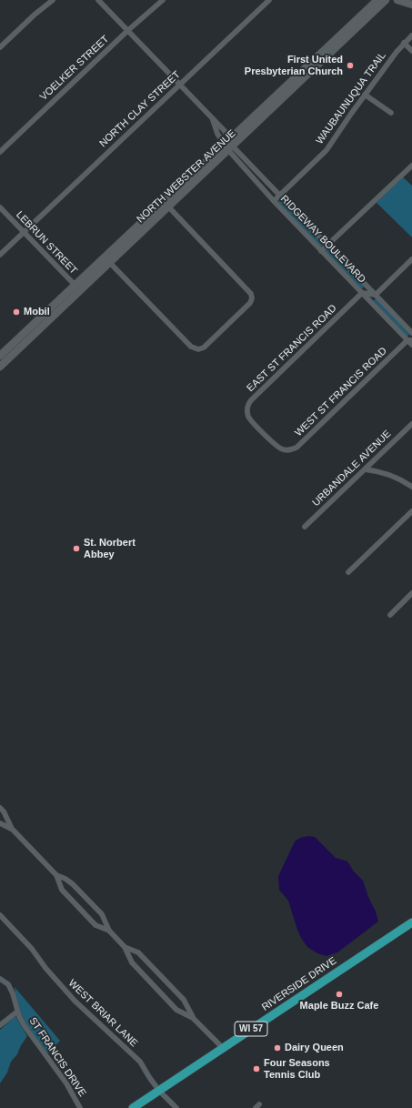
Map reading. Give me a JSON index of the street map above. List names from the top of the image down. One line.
{"streets":{"main road":["NORTH WEBSTER AVENUE","RIVERSIDE DRIVE","WI 57"],"street":["VOELKER STREET","WAUBAUNUQUA TRAIL","NORTH CLAY STREET","RIDGEWAY BOULEVARD","LEBRUN STREET","EAST ST FRANCIS ROAD","WEST ST FRANCIS ROAD","URBANDALE AVENUE","WEST BRIAR LANE","ST FRANCIS DRIVE"]},"crossings":[["WAUBAUNUQUA TRAIL","RIDGEWAY BOULEVARD"],["NORTH CLAY STREET","LEBRUN STREET"],["NORTH WEBSTER AVENUE","RIDGEWAY BOULEVARD"],["NORTH WEBSTER AVENUE","LEBRUN STREET"],["RIDGEWAY BOULEVARD","EAST ST FRANCIS ROAD"],["RIDGEWAY BOULEVARD","WEST ST FRANCIS ROAD"],["EAST ST FRANCIS ROAD","WEST ST FRANCIS ROAD"],["RIVERSIDE DRIVE","WEST BRIAR LANE"]],"places":["First United Presbyterian Church","Mobil","St. Norbert Abbey","Maple Buzz Cafe","Dairy Queen","Four Seasons Tennis Club"]}
